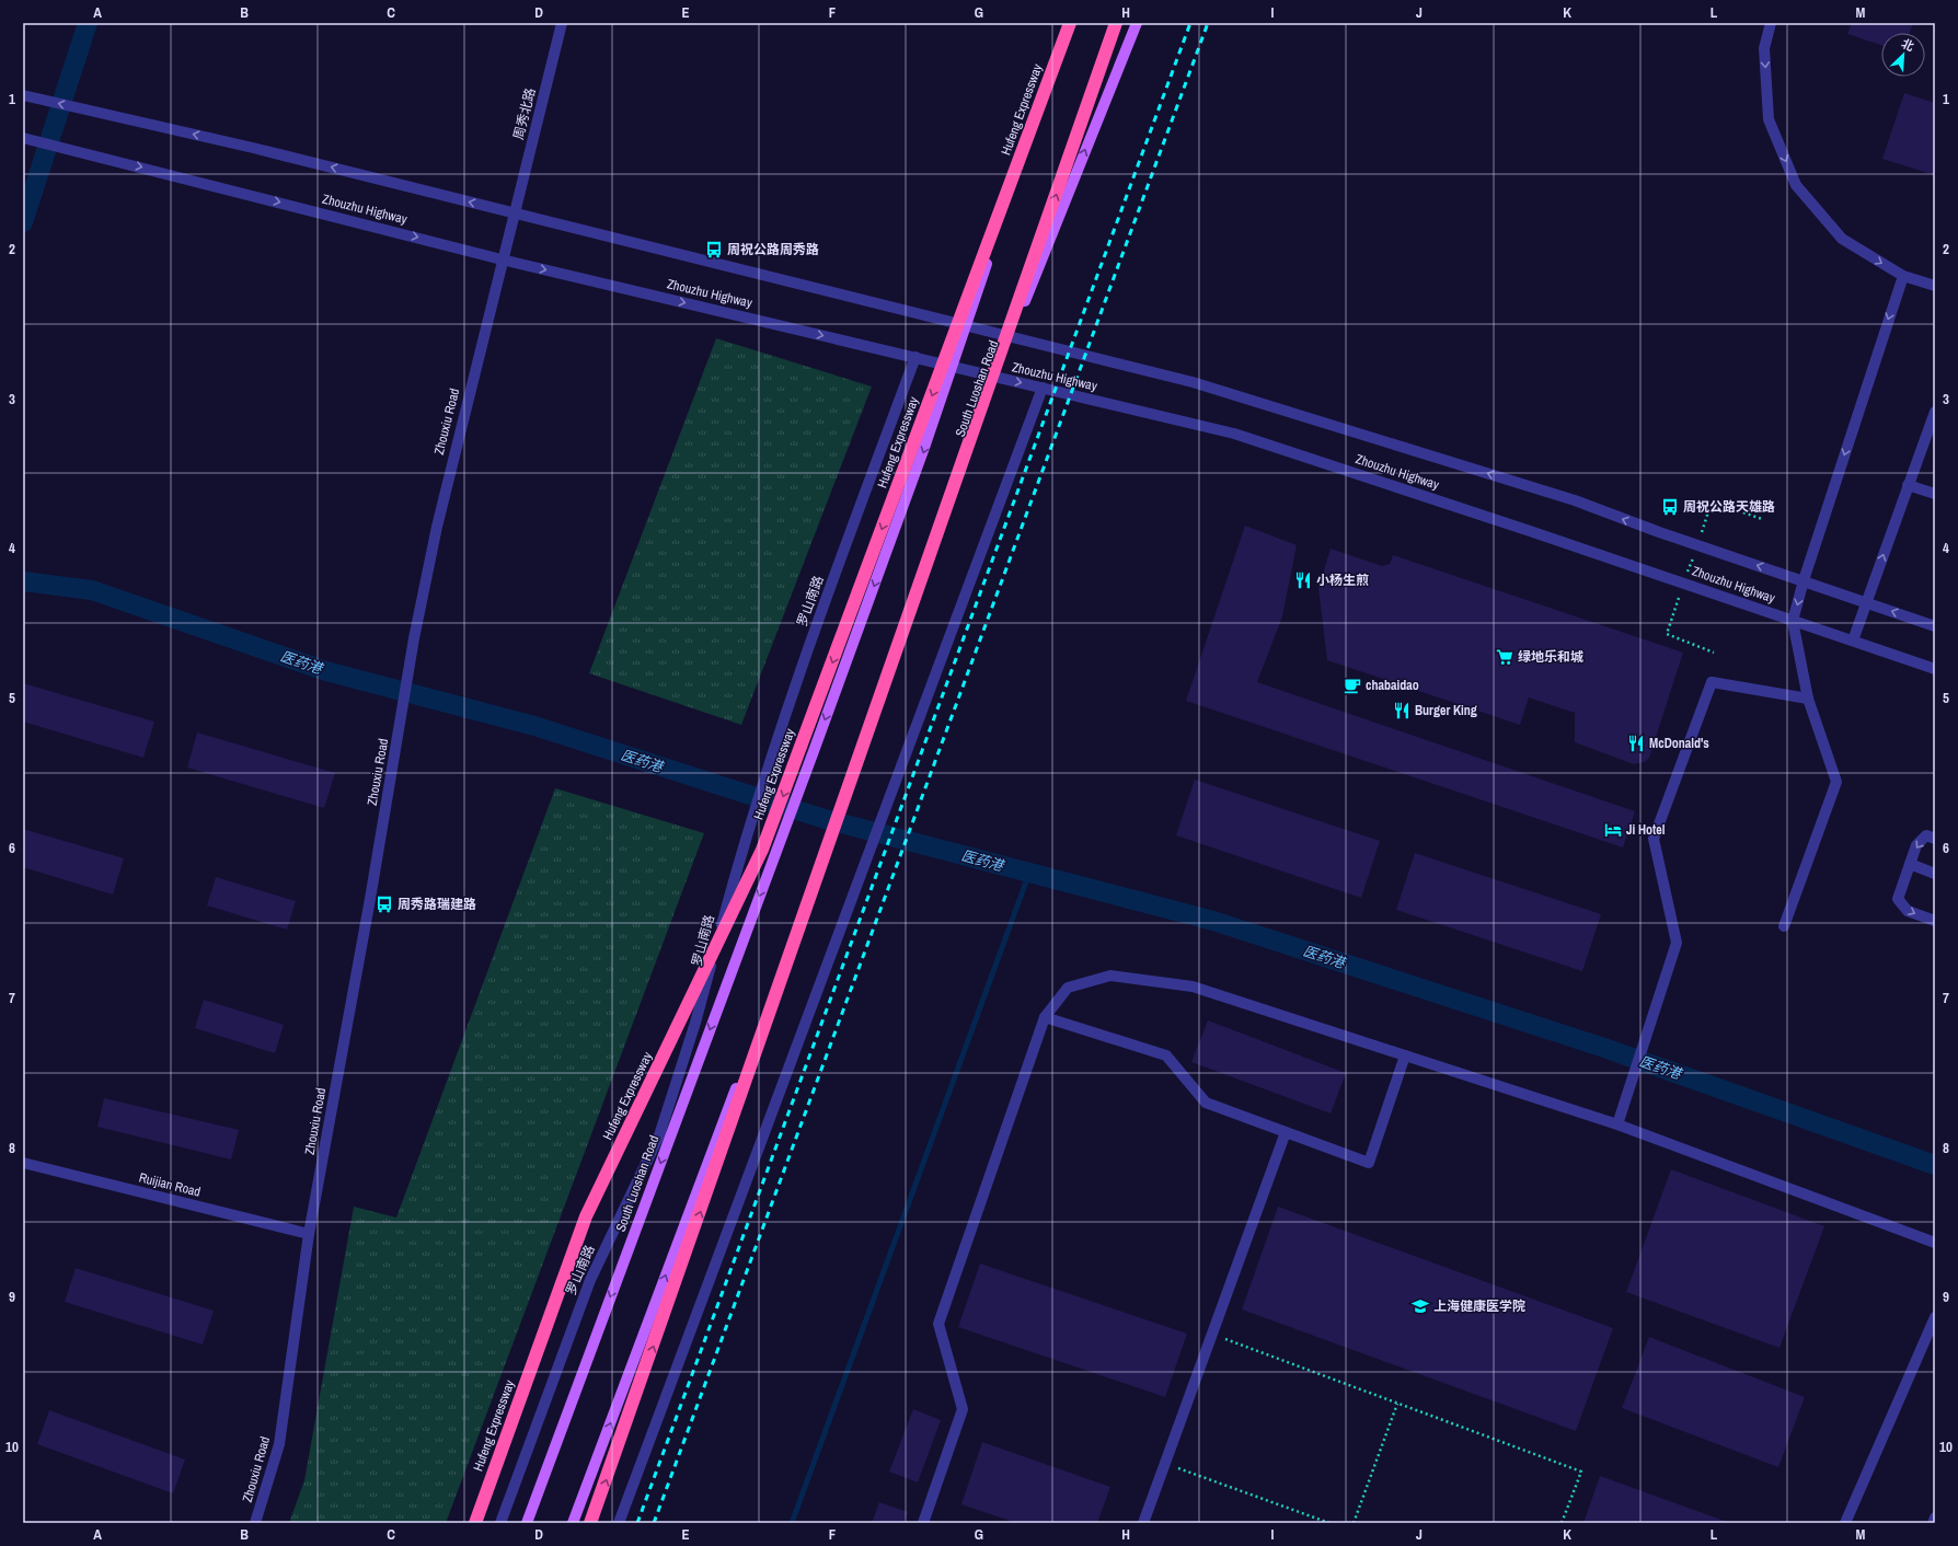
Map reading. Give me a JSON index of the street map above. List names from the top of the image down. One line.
{"streets":{"highway":["Hufeng Expressway"],"main road":["South Luoshan Road"],"street":["周秀北路","Zhouzhu Highway","Zhouxiu Road","罗山南路","Ruijian Road"]},"crossings":[["周秀北路","Zhouzhu Highway"],["周秀北路","Zhouxiu Road"],["Zhouzhu Highway","South Luoshan Road"],["Zhouzhu Highway","Zhouxiu Road"],["Zhouzhu Highway","罗山南路"],["Zhouxiu Road","Ruijian Road"]],"water":["医药港"],"places":{"bus stop":["周祝公路周秀路","周祝公路天雄路","周秀路瑞建路"],"restaurant":["小杨生煎","Burger King","McDonald's"],"supermarket":["绿地乐和城"],"cafe":["chabaidao"],"hotel":["Ji Hotel"],"school or university":["上海健康医学院"]},"north":"top right","grid":{"columns":["A","B","C","D","E","F","G","H","I","J","K","L","M"],"rows":["1","2","3","4","5","6","7","8","9","10"]}}
